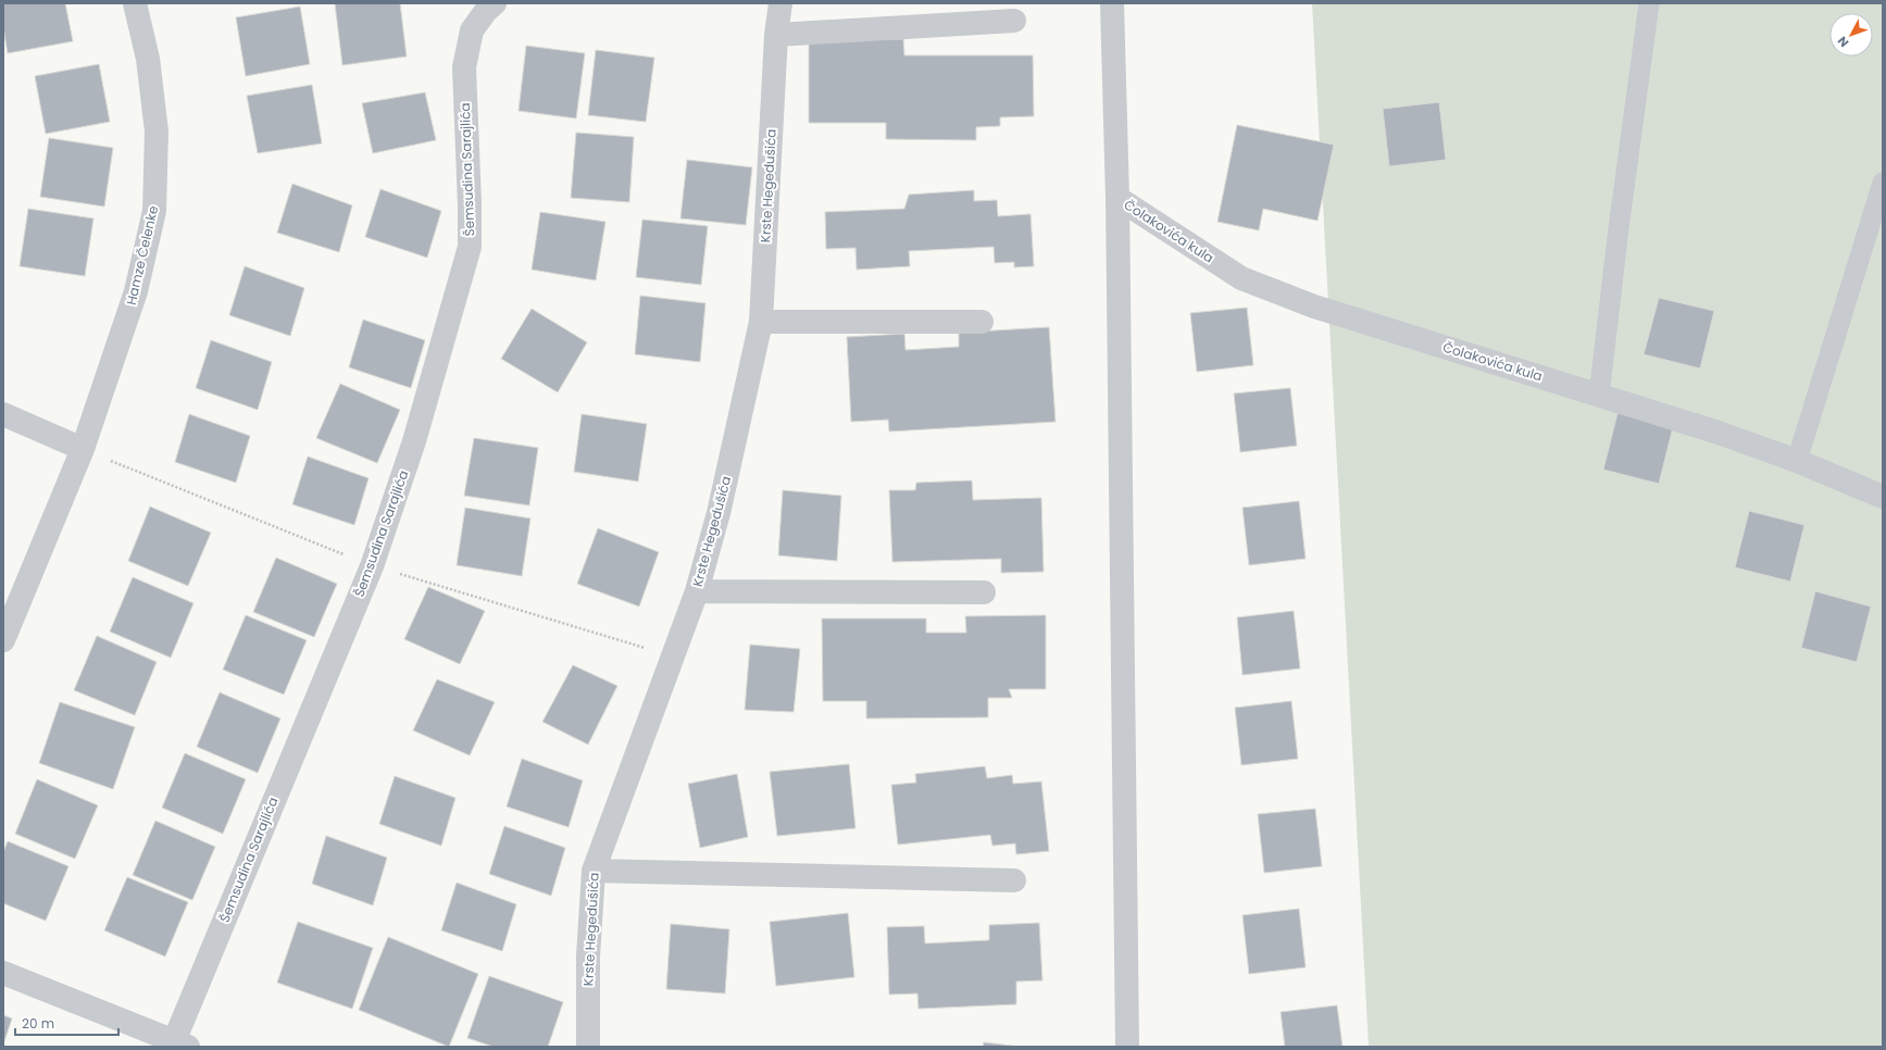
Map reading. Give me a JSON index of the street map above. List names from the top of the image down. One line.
{"streets":{"street":["Šemsudina Sarajlića","Krste Hegedušića","Čolakovića kula","Hamze Čelenke"]},"scale_bar":"20 m","north":"bottom left"}
